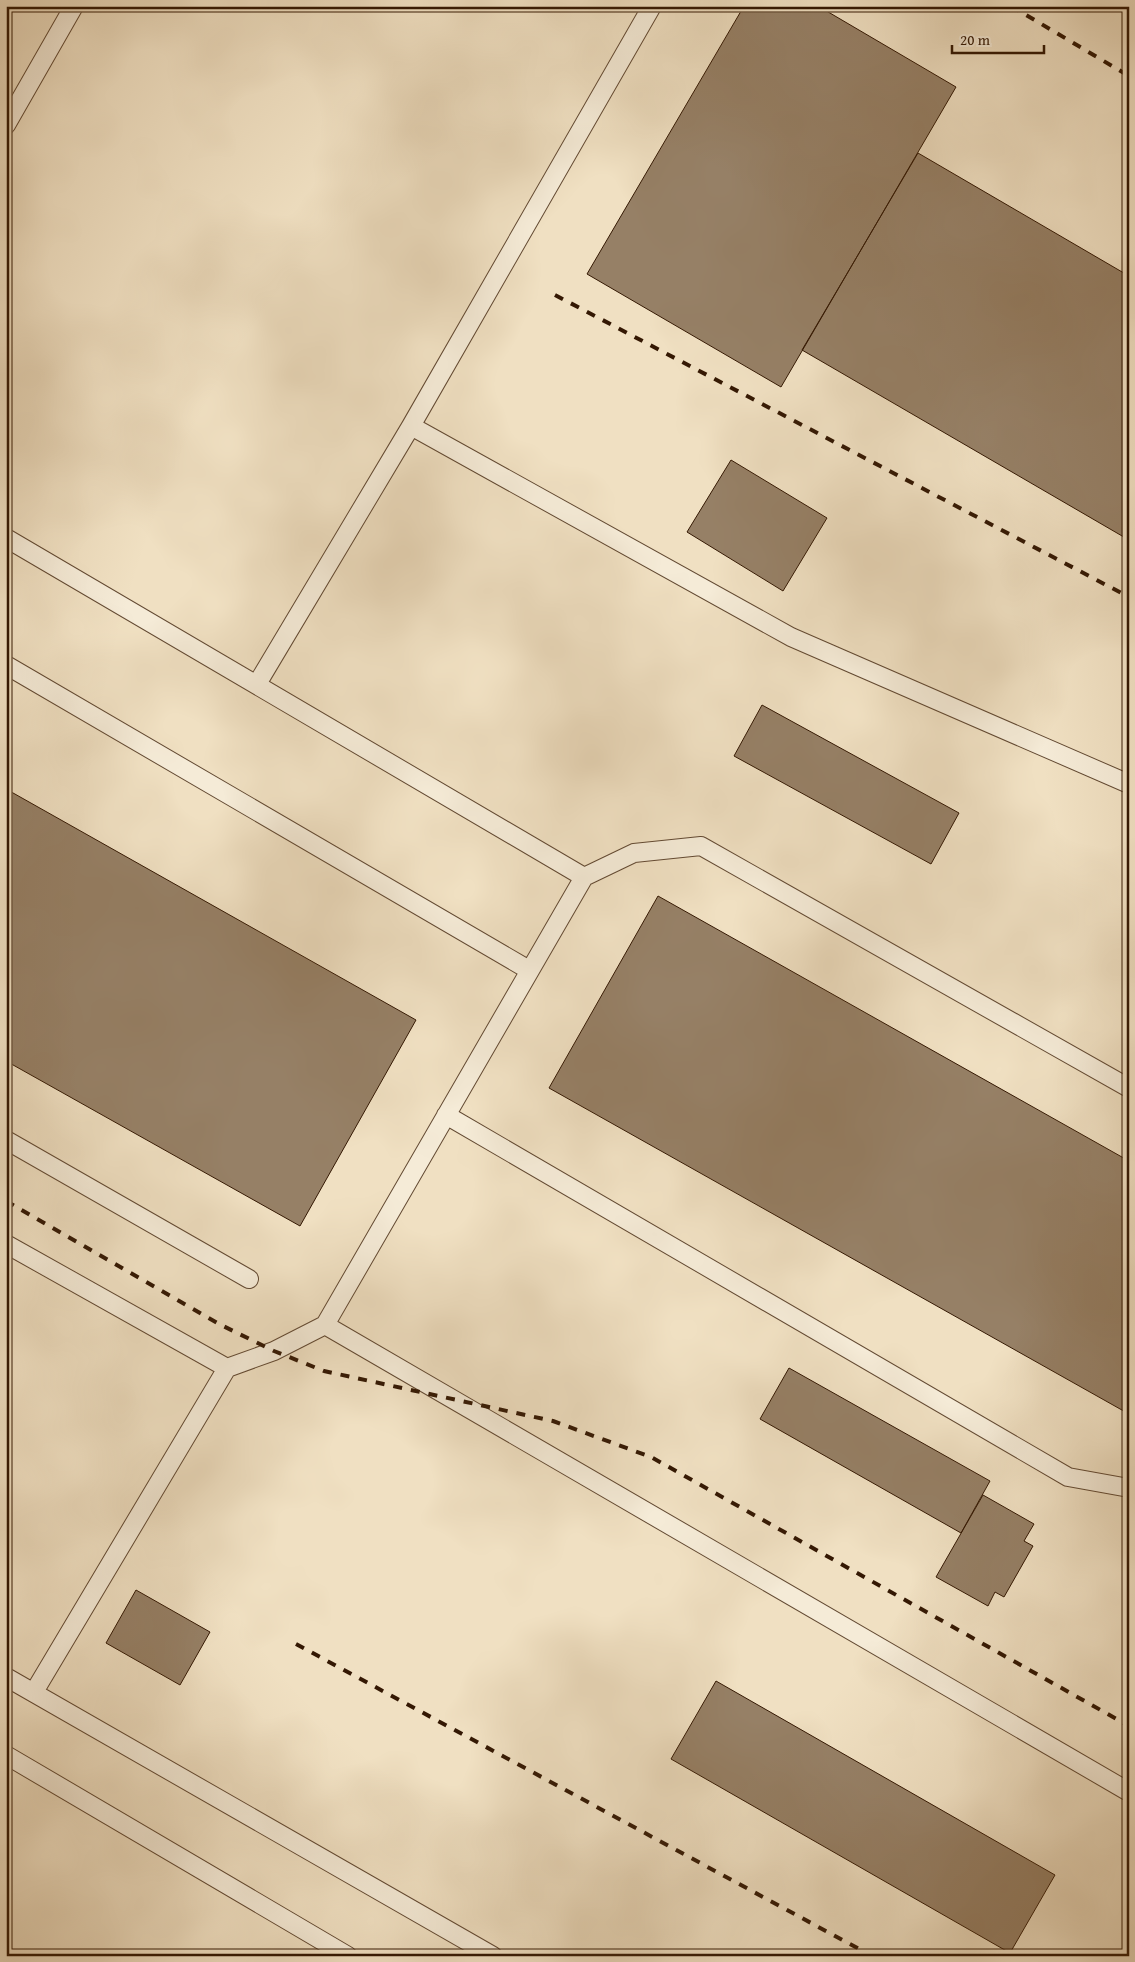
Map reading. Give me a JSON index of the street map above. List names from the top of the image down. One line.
{"scale_bar":"20 m"}
